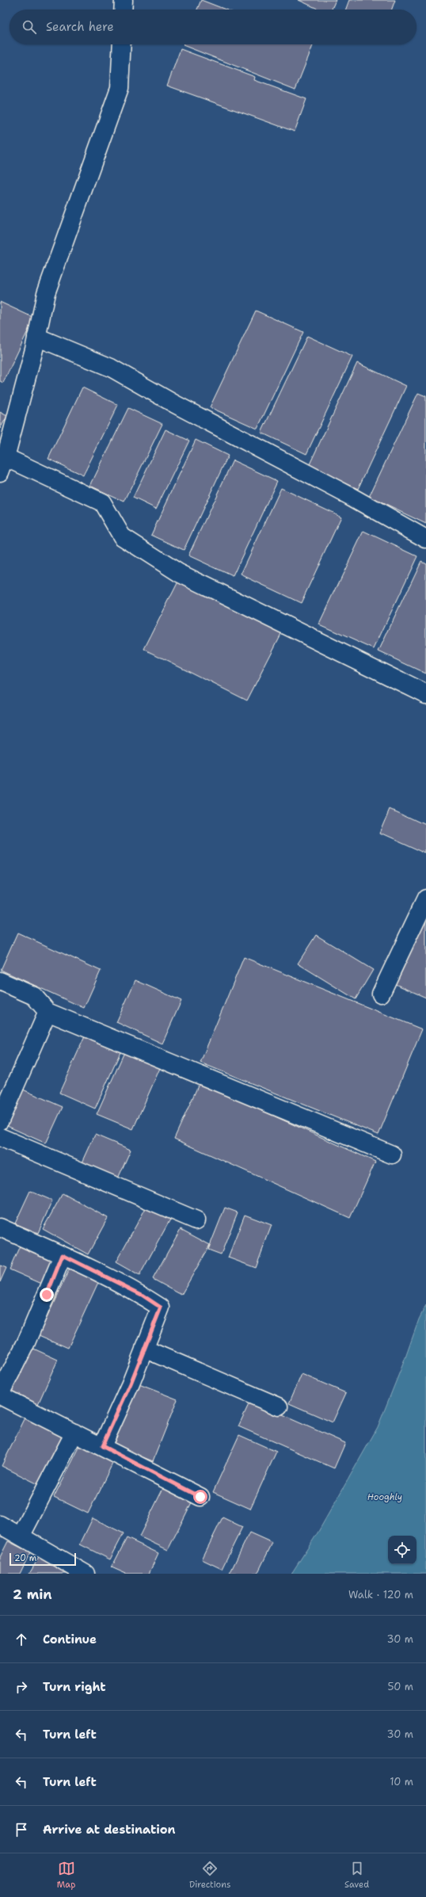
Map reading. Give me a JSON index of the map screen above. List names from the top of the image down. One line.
{"water":["Hooghly"],"scale_bar":"20 m","page":{"search":"Search here","scale":"20 m","heading":["2 min","Walk · 120 m"],"list":[["Continue","30 m"],["Turn right","50 m"],["Turn left","30 m"],["Turn left","10 m"],"Arrive at destination"],"nav":["Map","Directions","Saved"]}}
